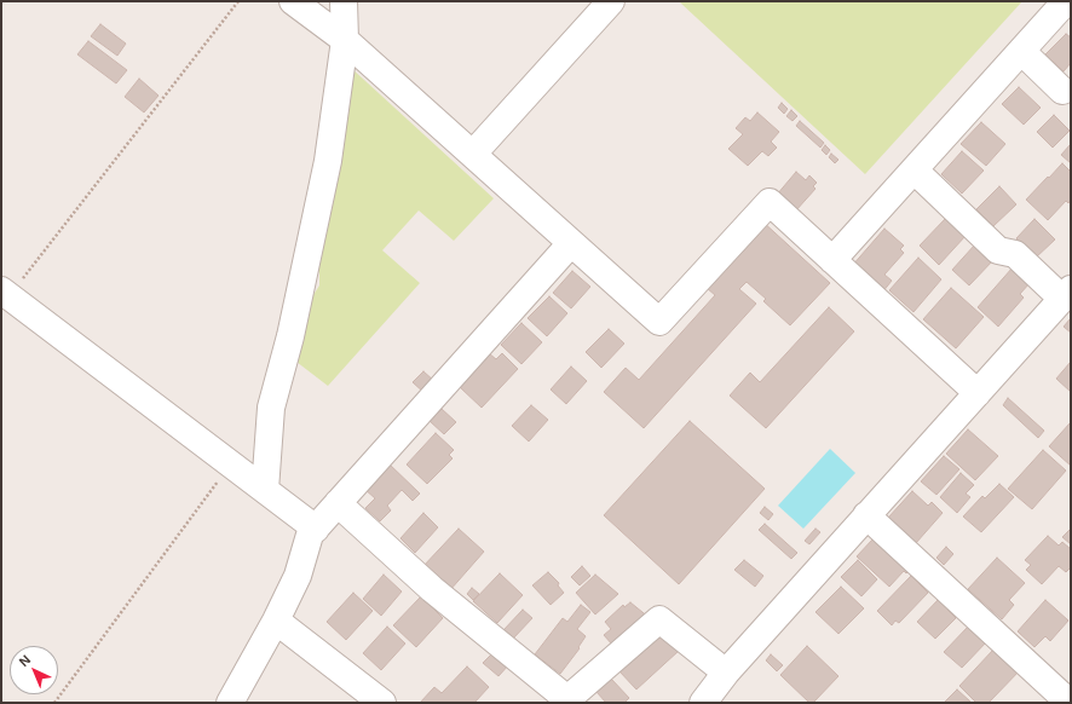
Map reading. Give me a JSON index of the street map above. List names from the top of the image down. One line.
{"north":"top left"}
